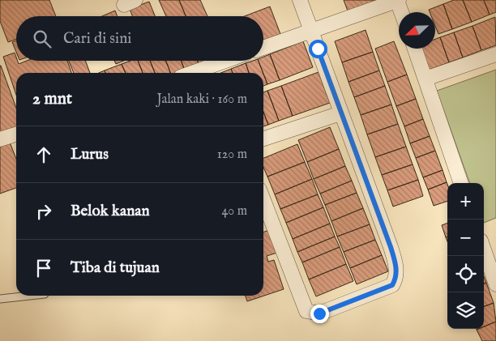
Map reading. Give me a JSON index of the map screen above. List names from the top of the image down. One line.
{"north":"bottom left","page":{"search":"Cari di sini","heading":["2 mnt","Jalan kaki · 160 m"],"list":[["Lurus","120 m"],["Belok kanan","40 m"],"Tiba di tujuan"],"map_buttons":["+","−"]}}
